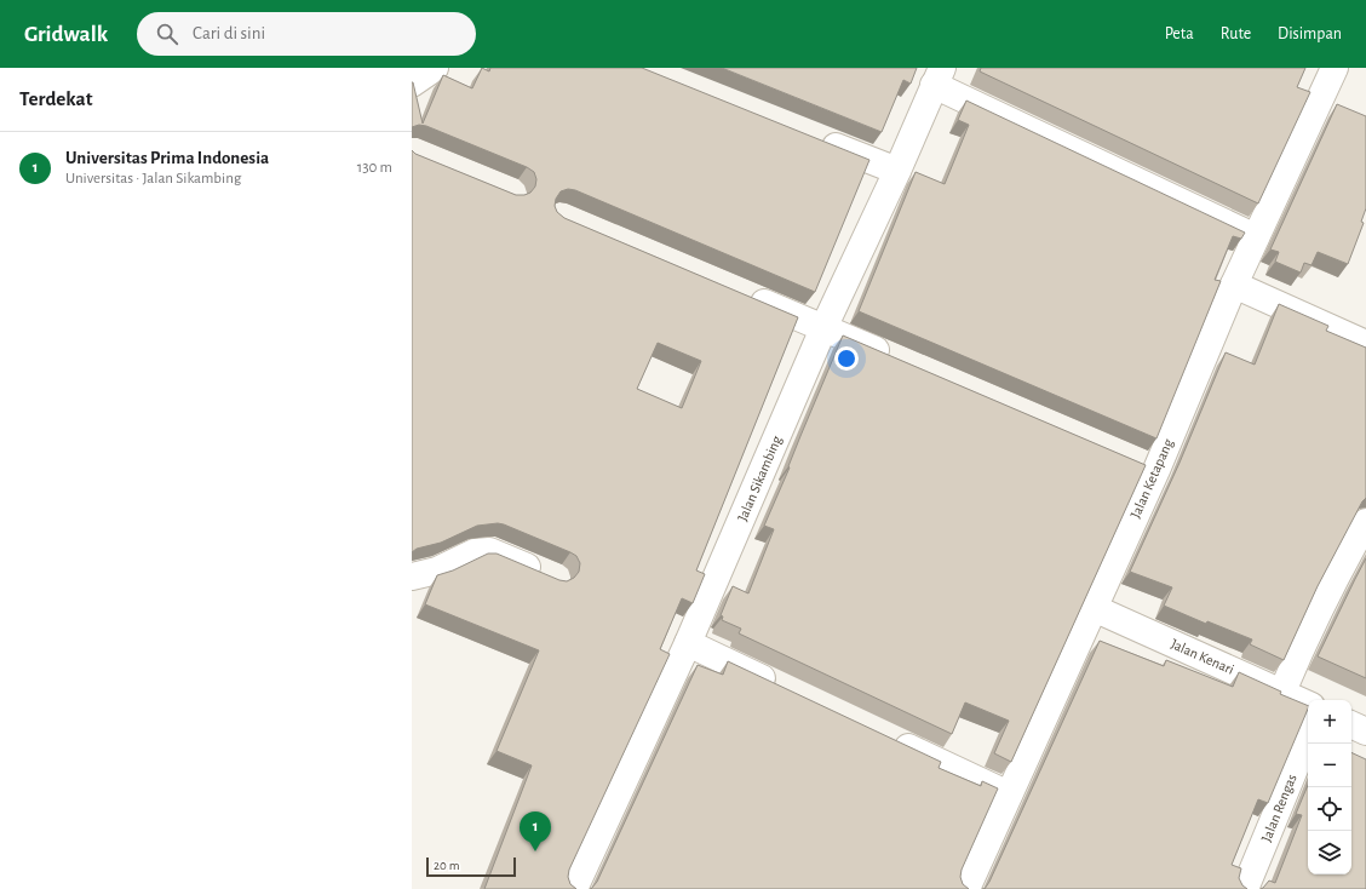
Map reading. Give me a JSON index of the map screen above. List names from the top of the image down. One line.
{"streets":{"street":["Jalan Sikambing","Jalan Ketapang","Jalan Kenari","Jalan Rengas"]},"crossings":[["Jalan Ketapang","Jalan Kenari"]],"scale_bar":"20 m","page":{"header":"Gridwalk","search":"Cari di sini","nav":["Peta","Rute","Disimpan"],"heading":"Terdekat","list":[{"mark":"1","name":"Universitas Prima Indonesia","note":"Universitas · Jalan Sikambing","value":"130 m"}],"map_buttons":["+","−"],"pins":"1","scale":"20 m"}}
